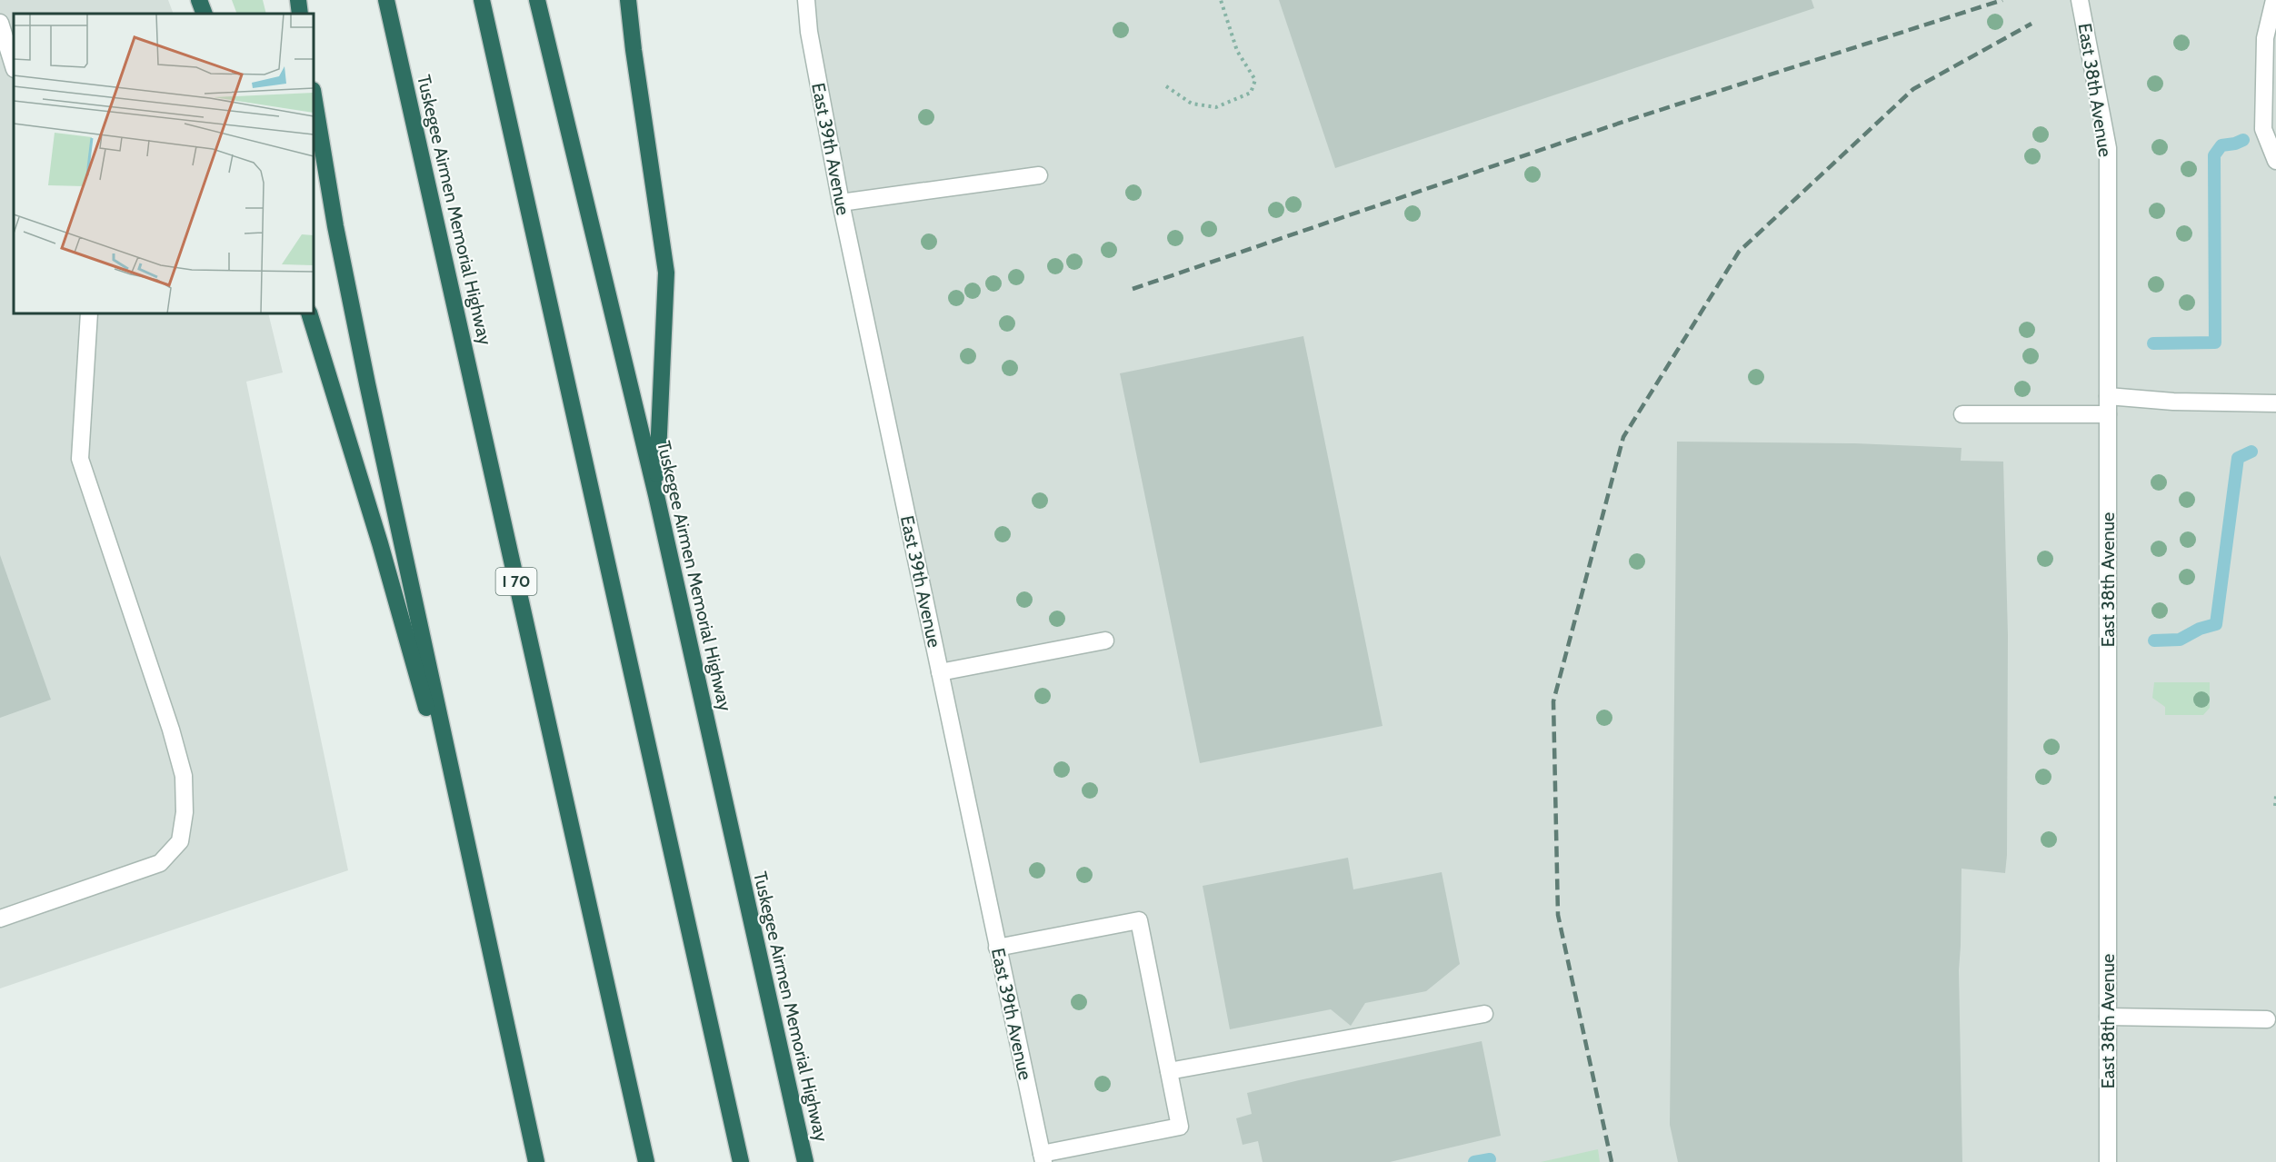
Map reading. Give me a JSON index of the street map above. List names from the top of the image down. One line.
{"streets":{"highway":["Tuskegee Airmen Memorial Highway","I 70"],"street":["East 38th Avenue","East 39th Avenue"]}}
